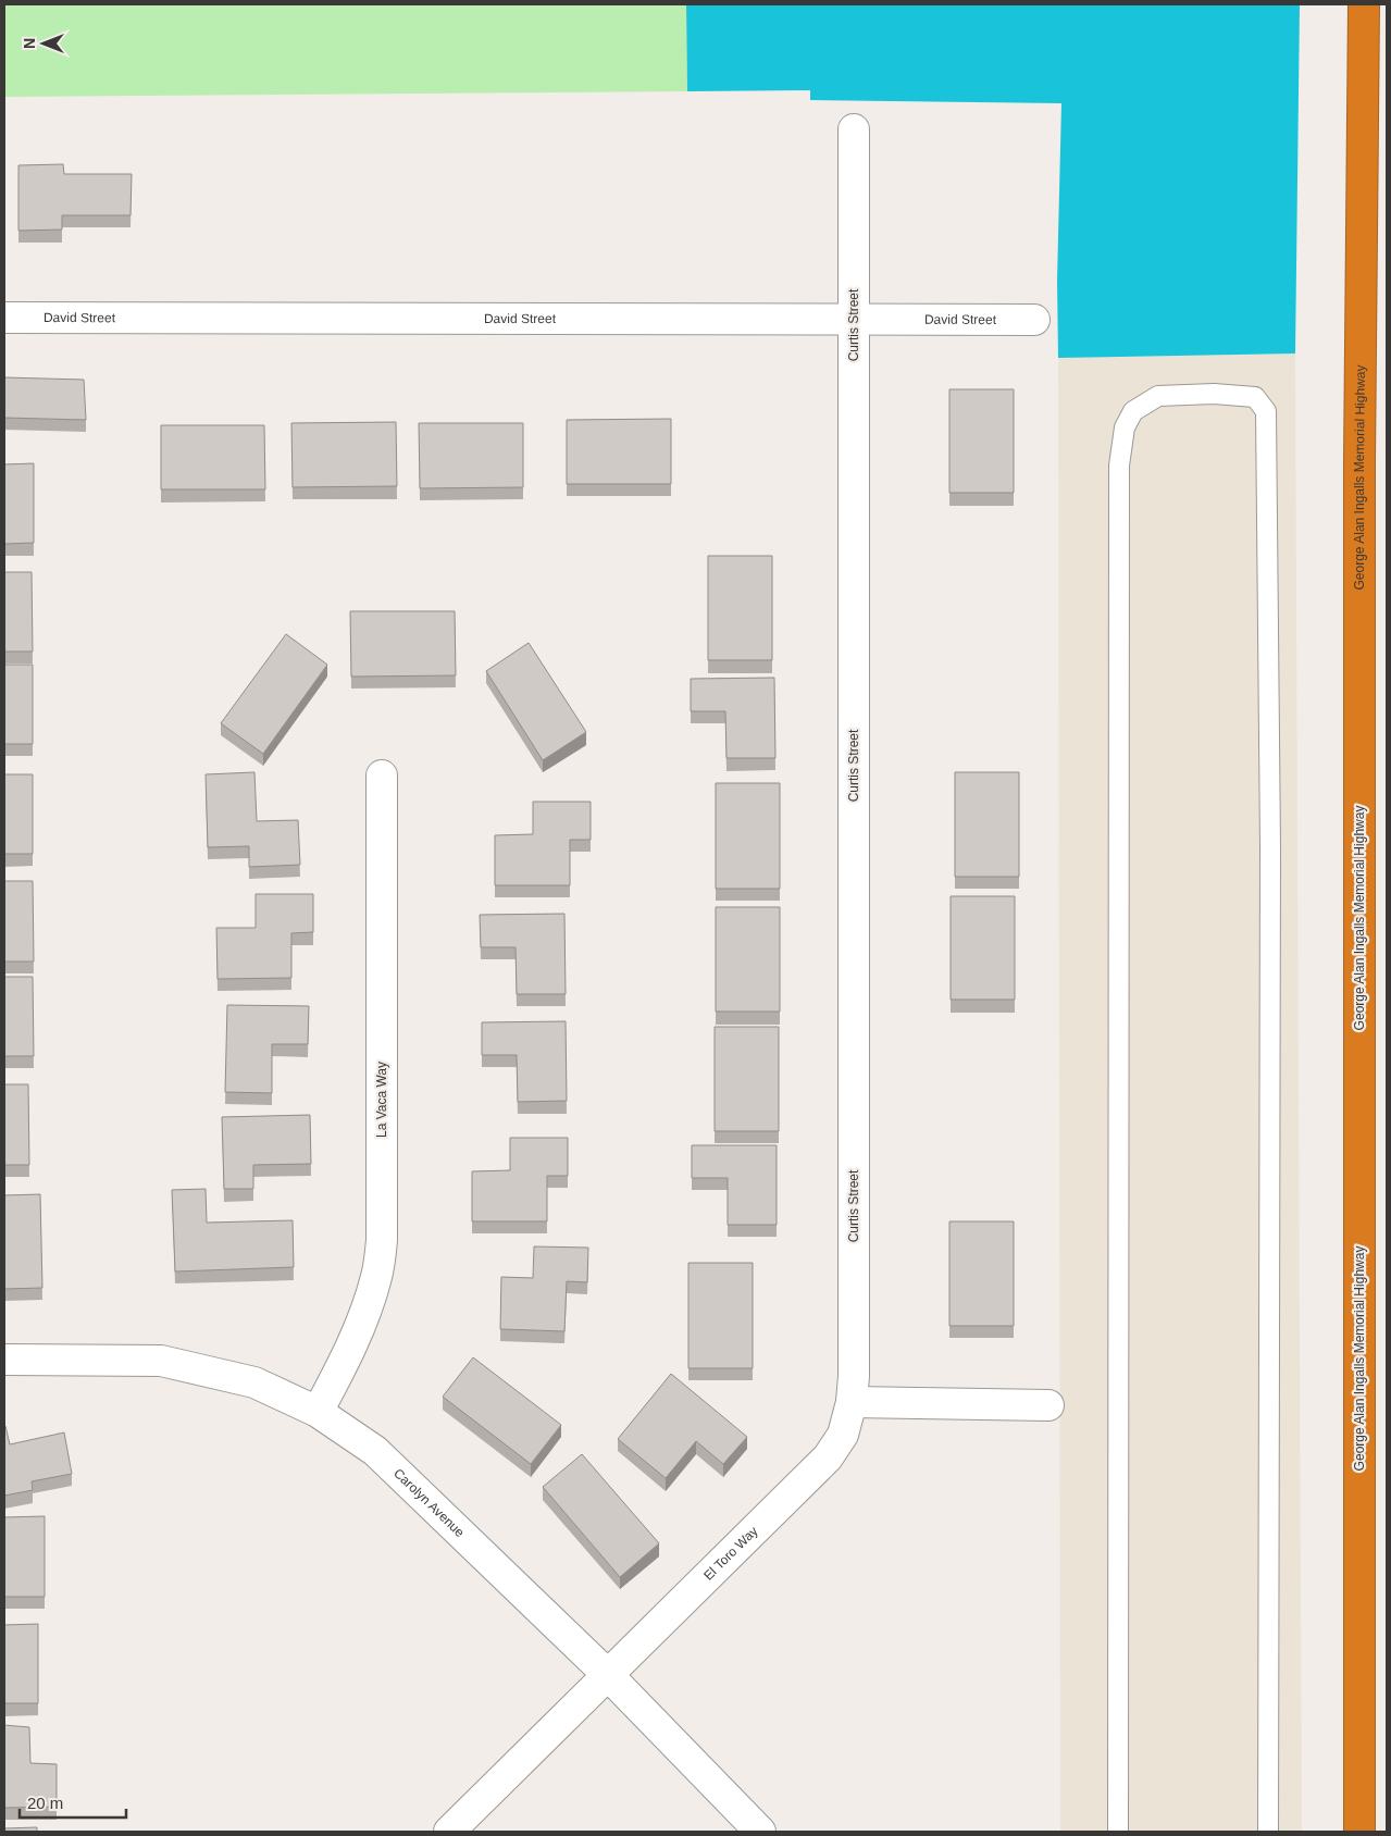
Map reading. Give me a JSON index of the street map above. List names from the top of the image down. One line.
{"streets":{"highway":["George Alan Ingalls Memorial Highway"],"street":["David Street","Curtis Street","La Vaca Way","Carolyn Avenue","El Toro Way"]},"crossings":[["David Street","Curtis Street"],["Curtis Street","El Toro Way"],["La Vaca Way","Carolyn Avenue"],["Carolyn Avenue","El Toro Way"]],"scale_bar":"20 m","north":"left"}
